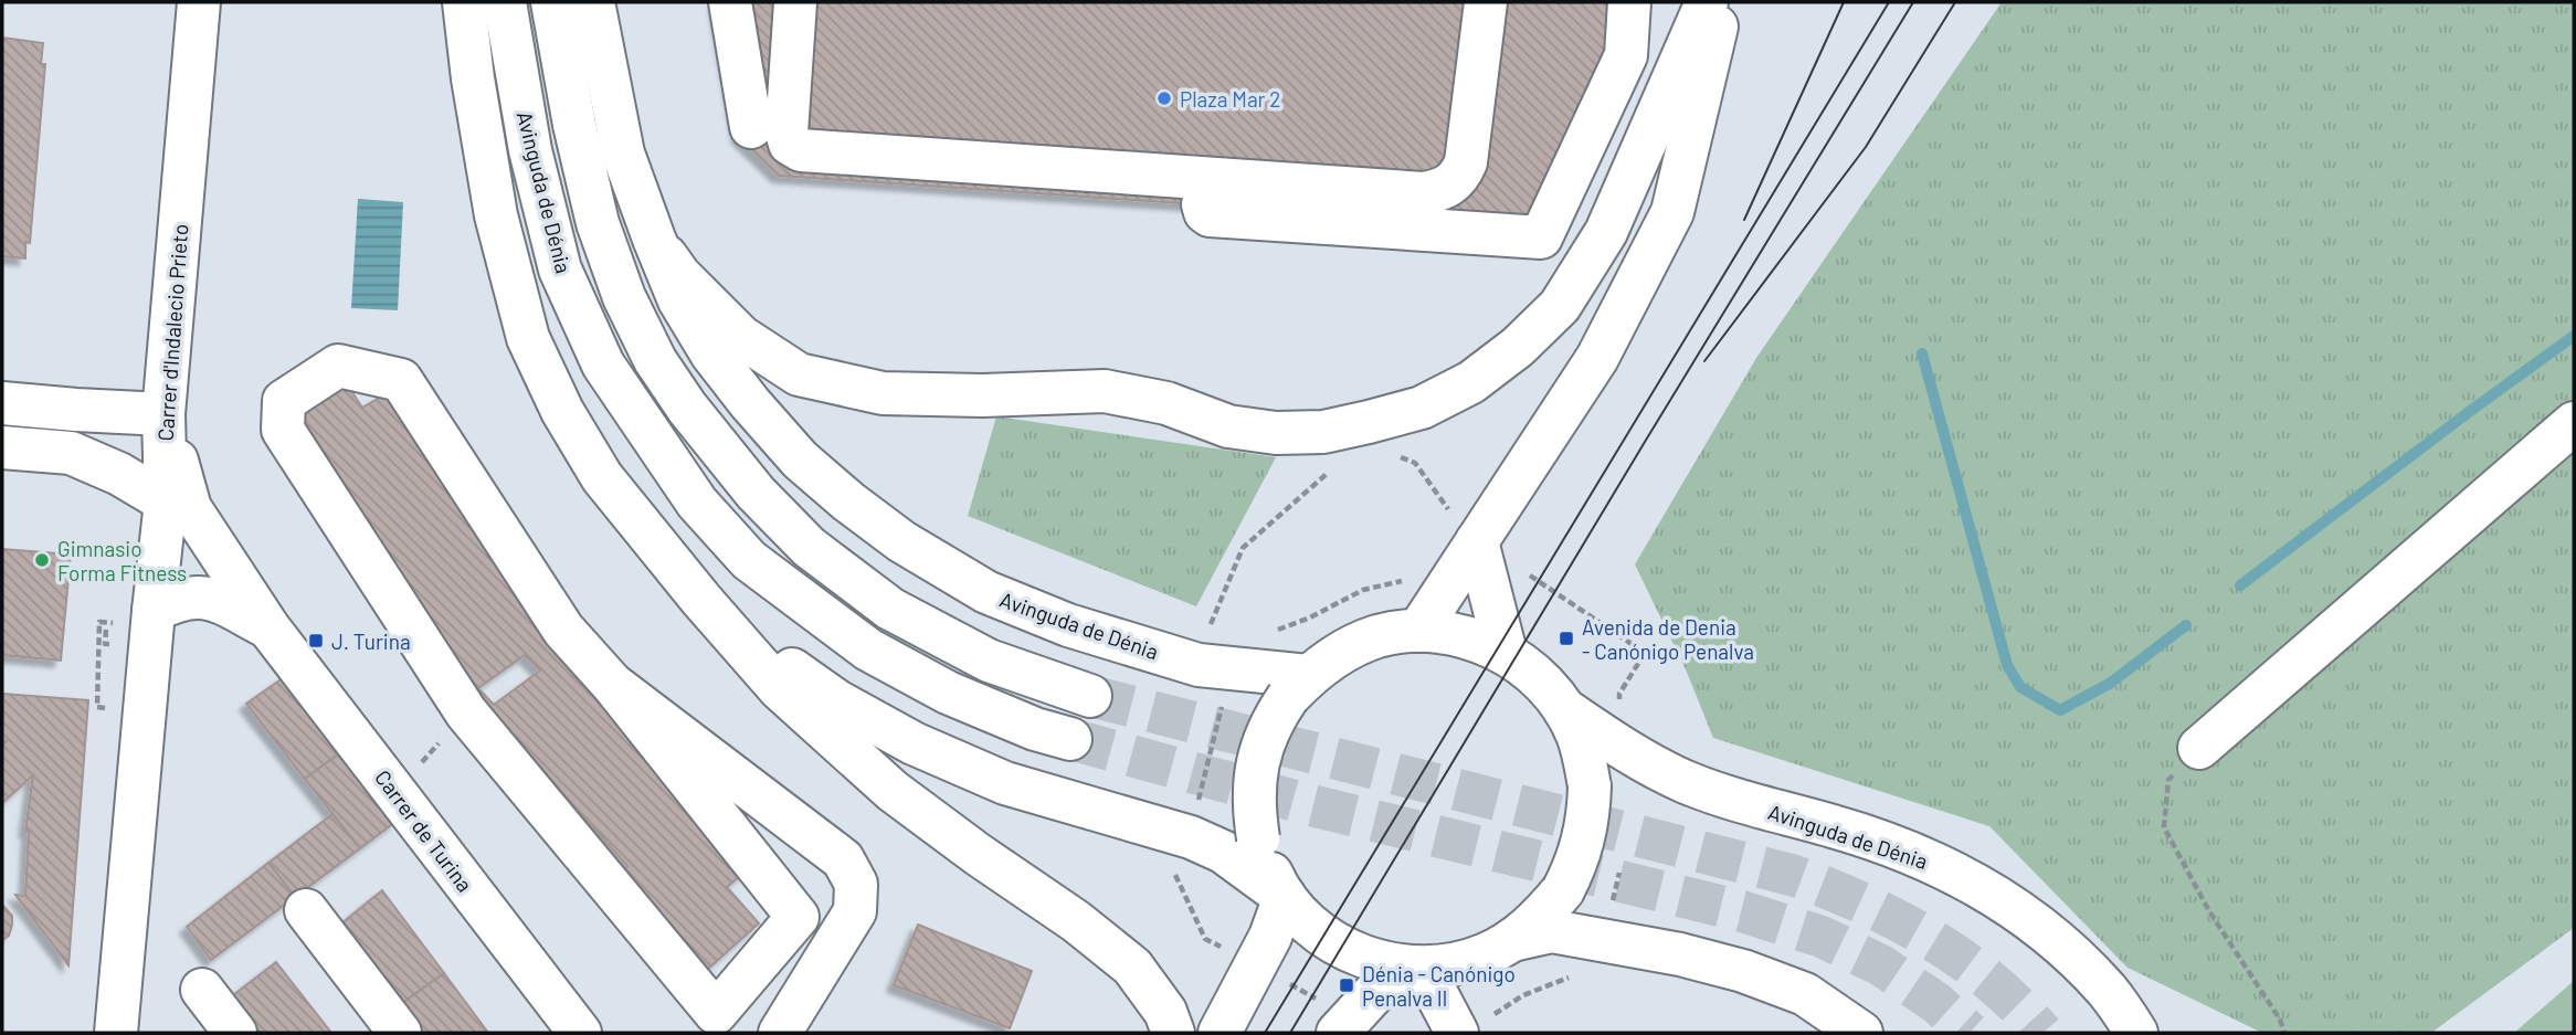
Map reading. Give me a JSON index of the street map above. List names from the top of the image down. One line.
{"streets":{"main road":["Avinguda de Dénia","Carrer d'Indalecio Prieto","Carrer de Turina"]},"crossings":[["Carrer d'Indalecio Prieto","Carrer de Turina"]],"places":{"other":["Plaza Mar 2","Gimnasio Forma Fitness"],"transit":["Avenida de Denia - Canónigo Penalva","J. Turina","Dénia - Canónigo Penalva II"]}}
